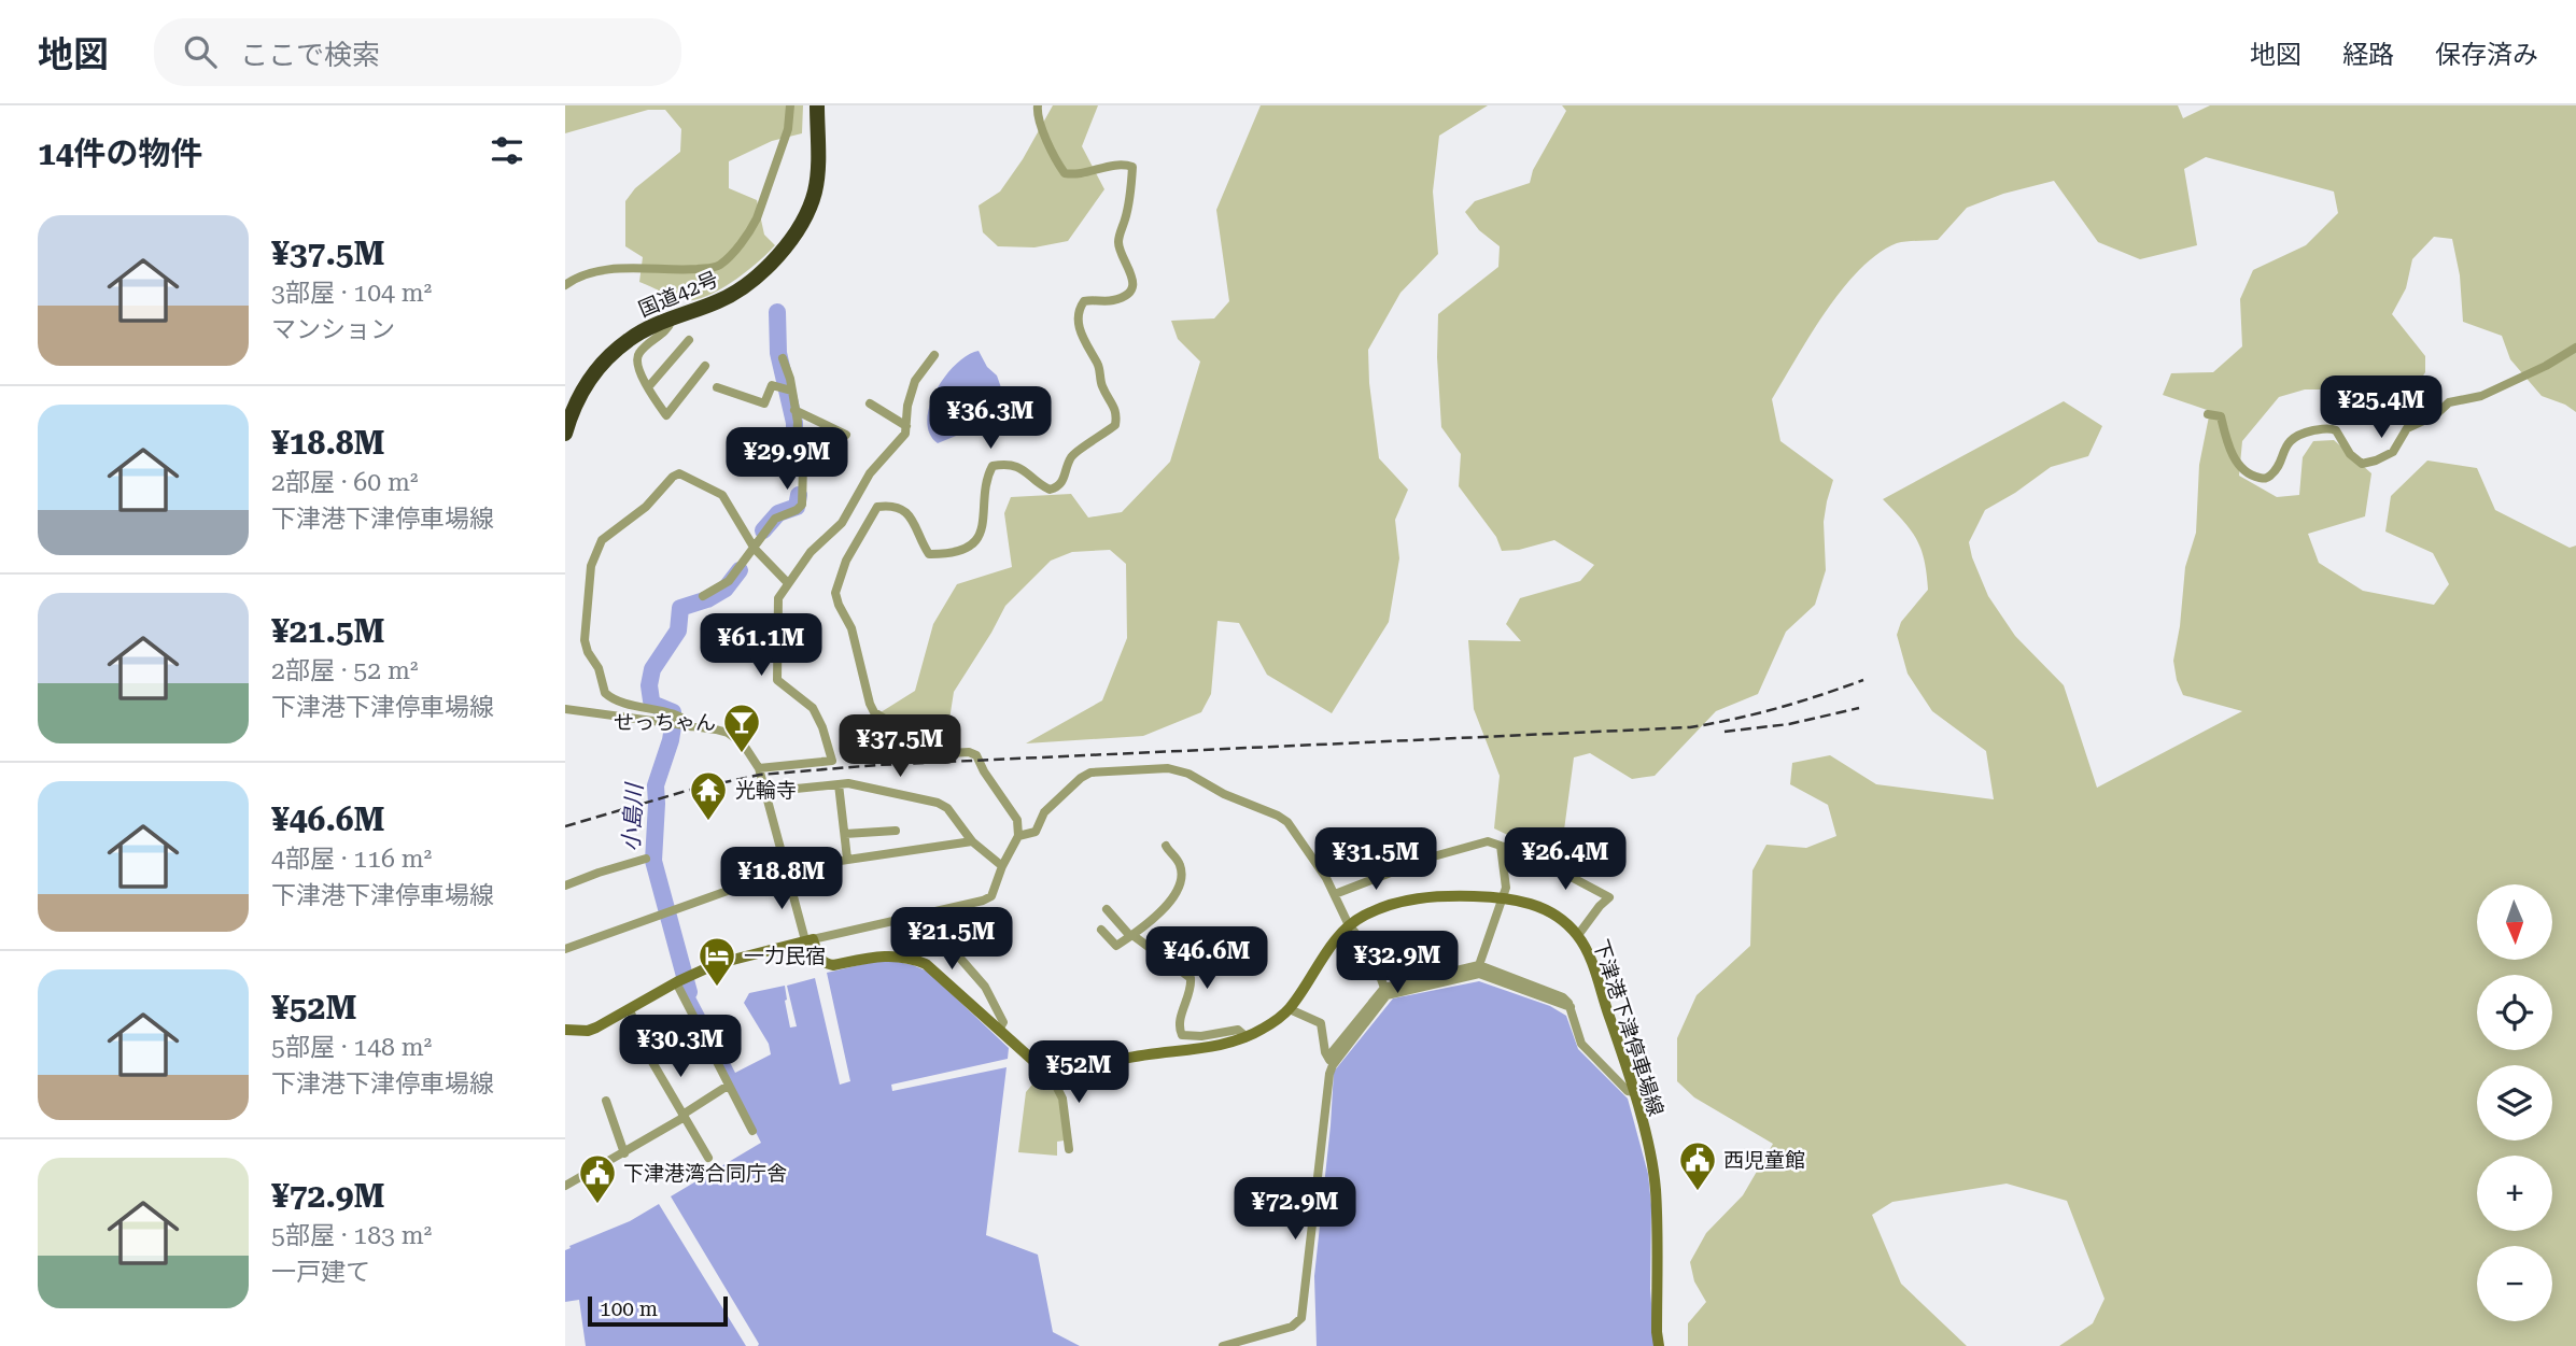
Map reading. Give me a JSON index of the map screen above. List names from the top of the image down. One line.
{"streets":{"highway":["国道42号"],"main road":["下津港下津停車場線"]},"water":["小島川"],"places":{"bar":["せっちゃん"],"temple":["光輪寺"],"hotel":["一力民宿"],"public building":["西児童館","下津港湾合同庁舎"]},"scale_bar":"100 m","north":"bottom","page":{"header":"地図","search":"ここで検索","nav":["地図","経路","保存済み"],"heading":"14件の物件","list":[{"name":"¥37.5M","note":"3部屋 · 104 m² · マンション"},{"name":"¥18.8M","note":"2部屋 · 60 m² · 下津港下津停車場線"},{"name":"¥21.5M","note":"2部屋 · 52 m² · 下津港下津停車場線"},{"name":"¥46.6M","note":"4部屋 · 116 m² · 下津港下津停車場線"},{"name":"¥52M","note":"5部屋 · 148 m² · 下津港下津停車場線"},{"name":"¥72.9M","note":"5部屋 · 183 m² · 一戸建て"}],"price":["¥25.4M","¥36.3M","¥29.9M","¥61.1M","¥37.5M","¥31.5M","¥26.4M","¥18.8M","¥21.5M","¥46.6M","¥32.9M","¥30.3M","¥52M","¥72.9M"],"map_buttons":["+","−"],"scale":"100 m"}}
